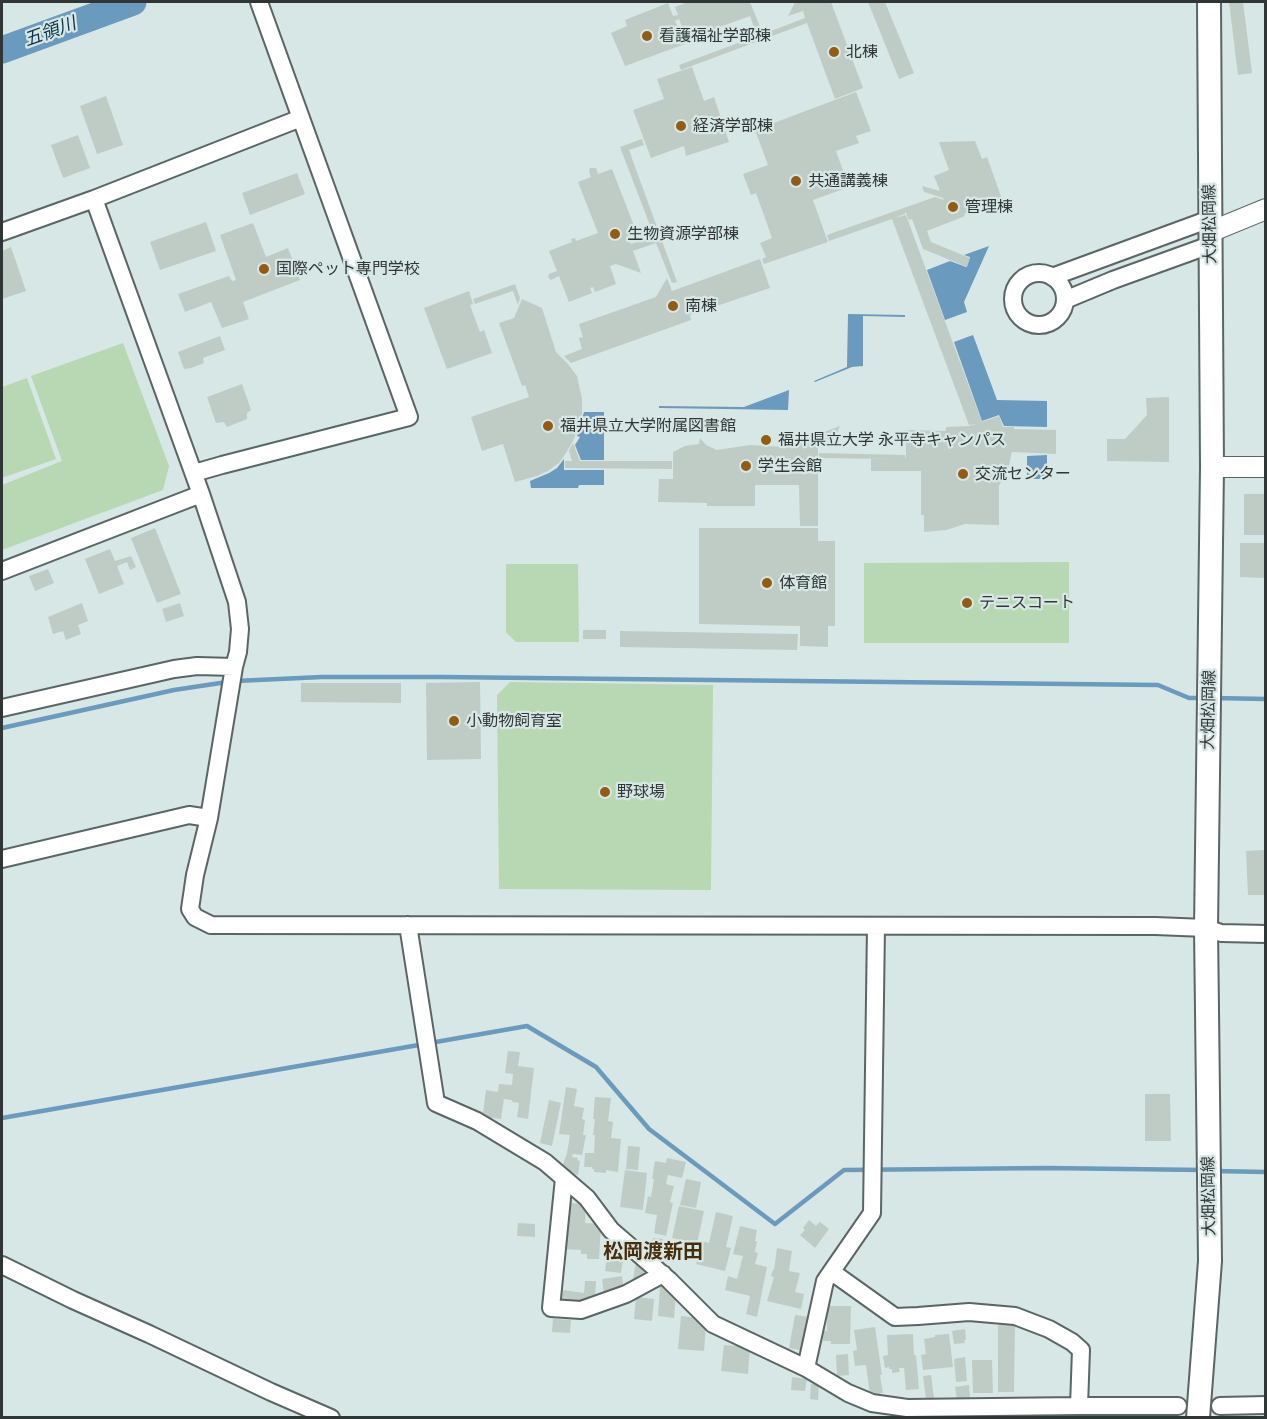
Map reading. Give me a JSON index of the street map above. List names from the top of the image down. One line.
{"streets":{"main road":["大畑松岡線"]},"districts":["松岡渡新田"],"water":["五領川"],"places":["看護福祉学部棟","北棟","経済学部棟","共通講義棟","管理棟","生物資源学部棟","国際ペット専門学校","南棟","福井県立大学附属図書館","福井県立大学 永平寺キャンパス","学生会館","交流センター","体育館","テニスコート","小動物飼育室","野球場"]}
